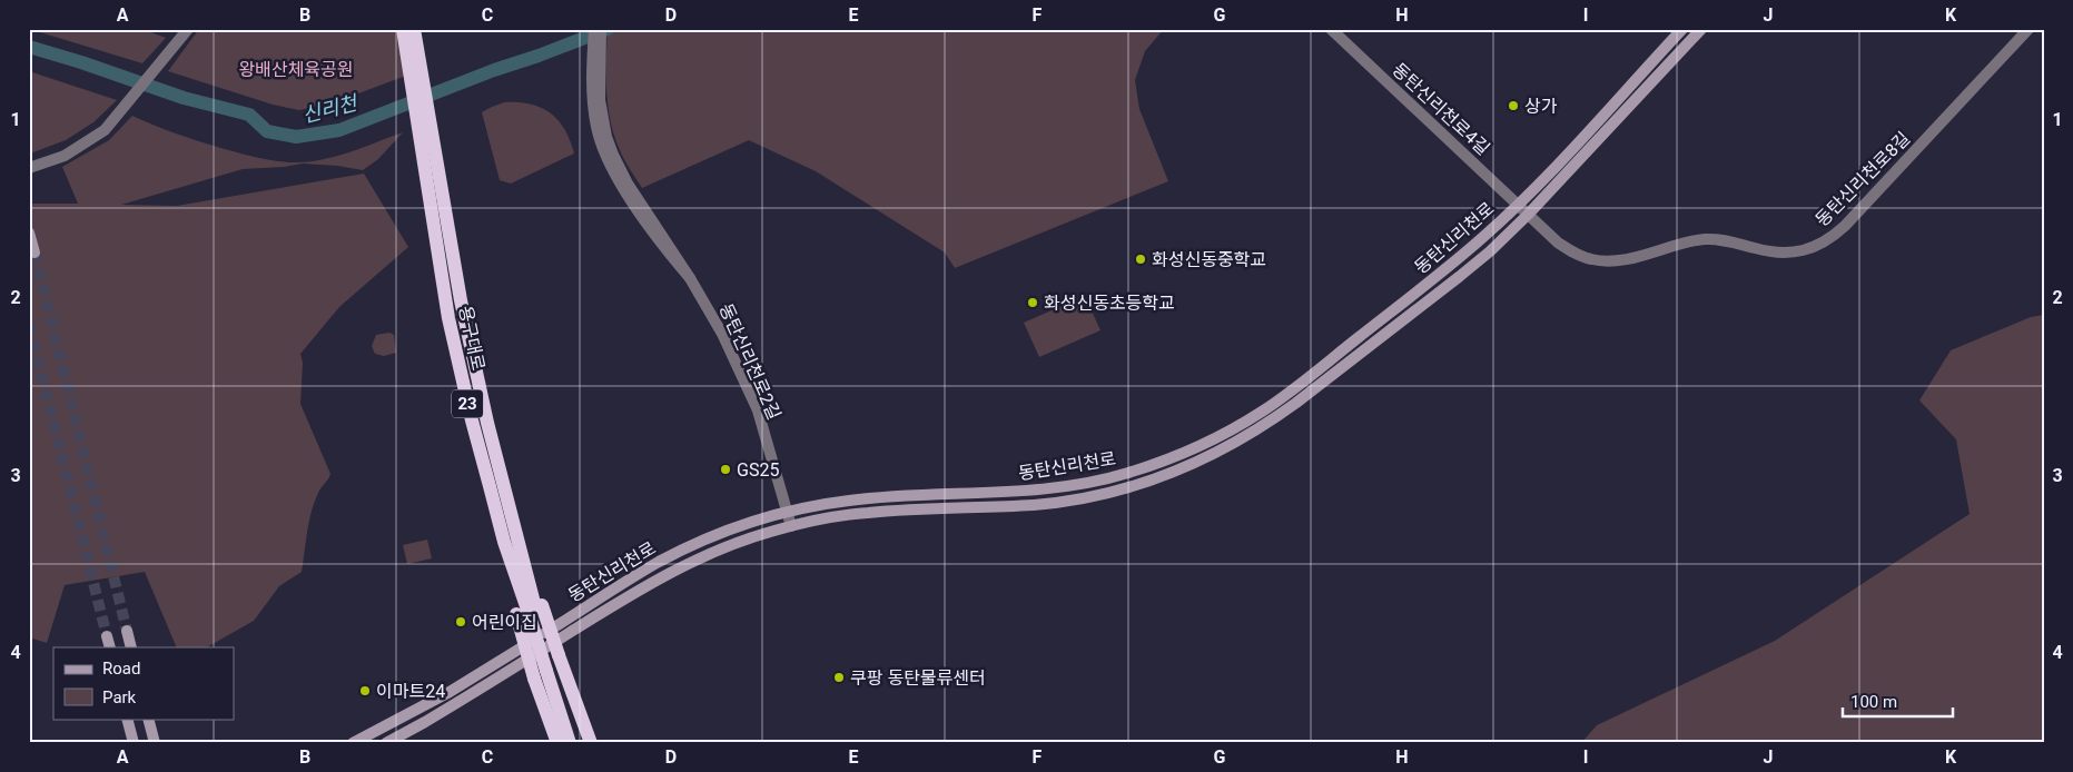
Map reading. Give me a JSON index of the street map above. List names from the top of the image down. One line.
{"streets":{"highway":["용구대로","23"],"main road":["동탄신리천로"],"street":["동탄신리천로4길","동탄신리천로8길","동탄신리천로2길"]},"crossings":[["동탄신리천로4길","동탄신리천로8길"],["동탄신리천로4길","동탄신리천로"],["동탄신리천로8길","동탄신리천로"],["동탄신리천로","동탄신리천로2길"]],"water":["신리천"],"parks":["왕배산체육공원"],"places":["상가","화성신동중학교","화성신동초등학교","GS25","어린이집","쿠팡 동탄물류센터","이마트24"],"legend":["Road","Park"],"scale_bar":"100 m","grid":{"columns":["A","B","C","D","E","F","G","H","I","J","K"],"rows":["1","2","3","4"]}}
